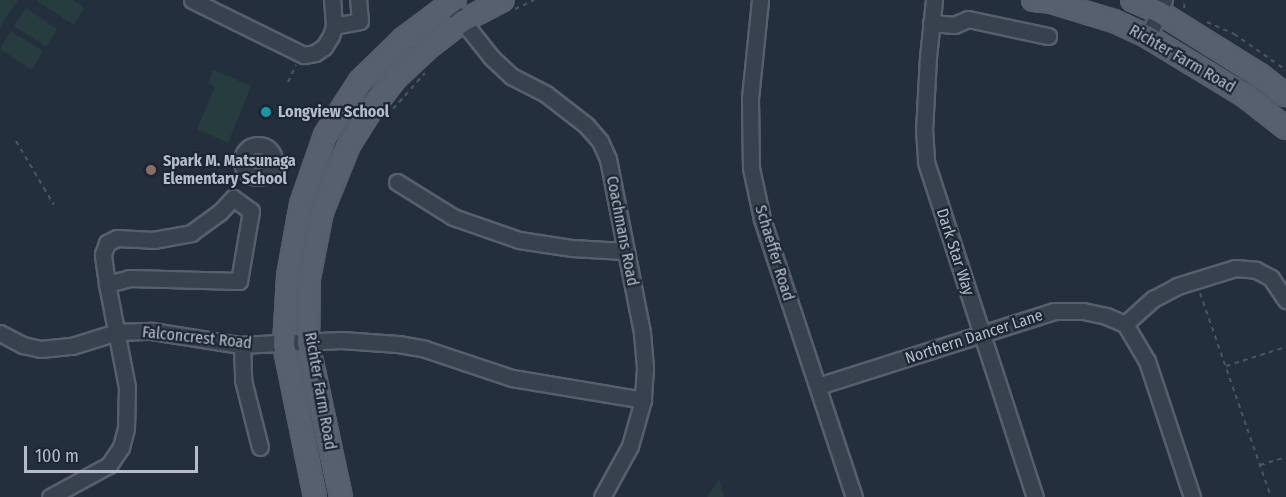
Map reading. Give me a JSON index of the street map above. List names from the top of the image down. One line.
{"streets":{"main road":["Richter Farm Road"],"street":["Coachmans Road","Dark Star Way","Schaeffer Road","Northern Dancer Lane","Falconcrest Road"]},"crossings":[["Richter Farm Road","Coachmans Road"],["Richter Farm Road","Falconcrest Road"],["Coachmans Road","Falconcrest Road"],["Dark Star Way","Northern Dancer Lane"],["Schaeffer Road","Northern Dancer Lane"]],"places":["Longview School","Spark M. Matsunaga Elementary School"],"scale_bar":"100 m"}
